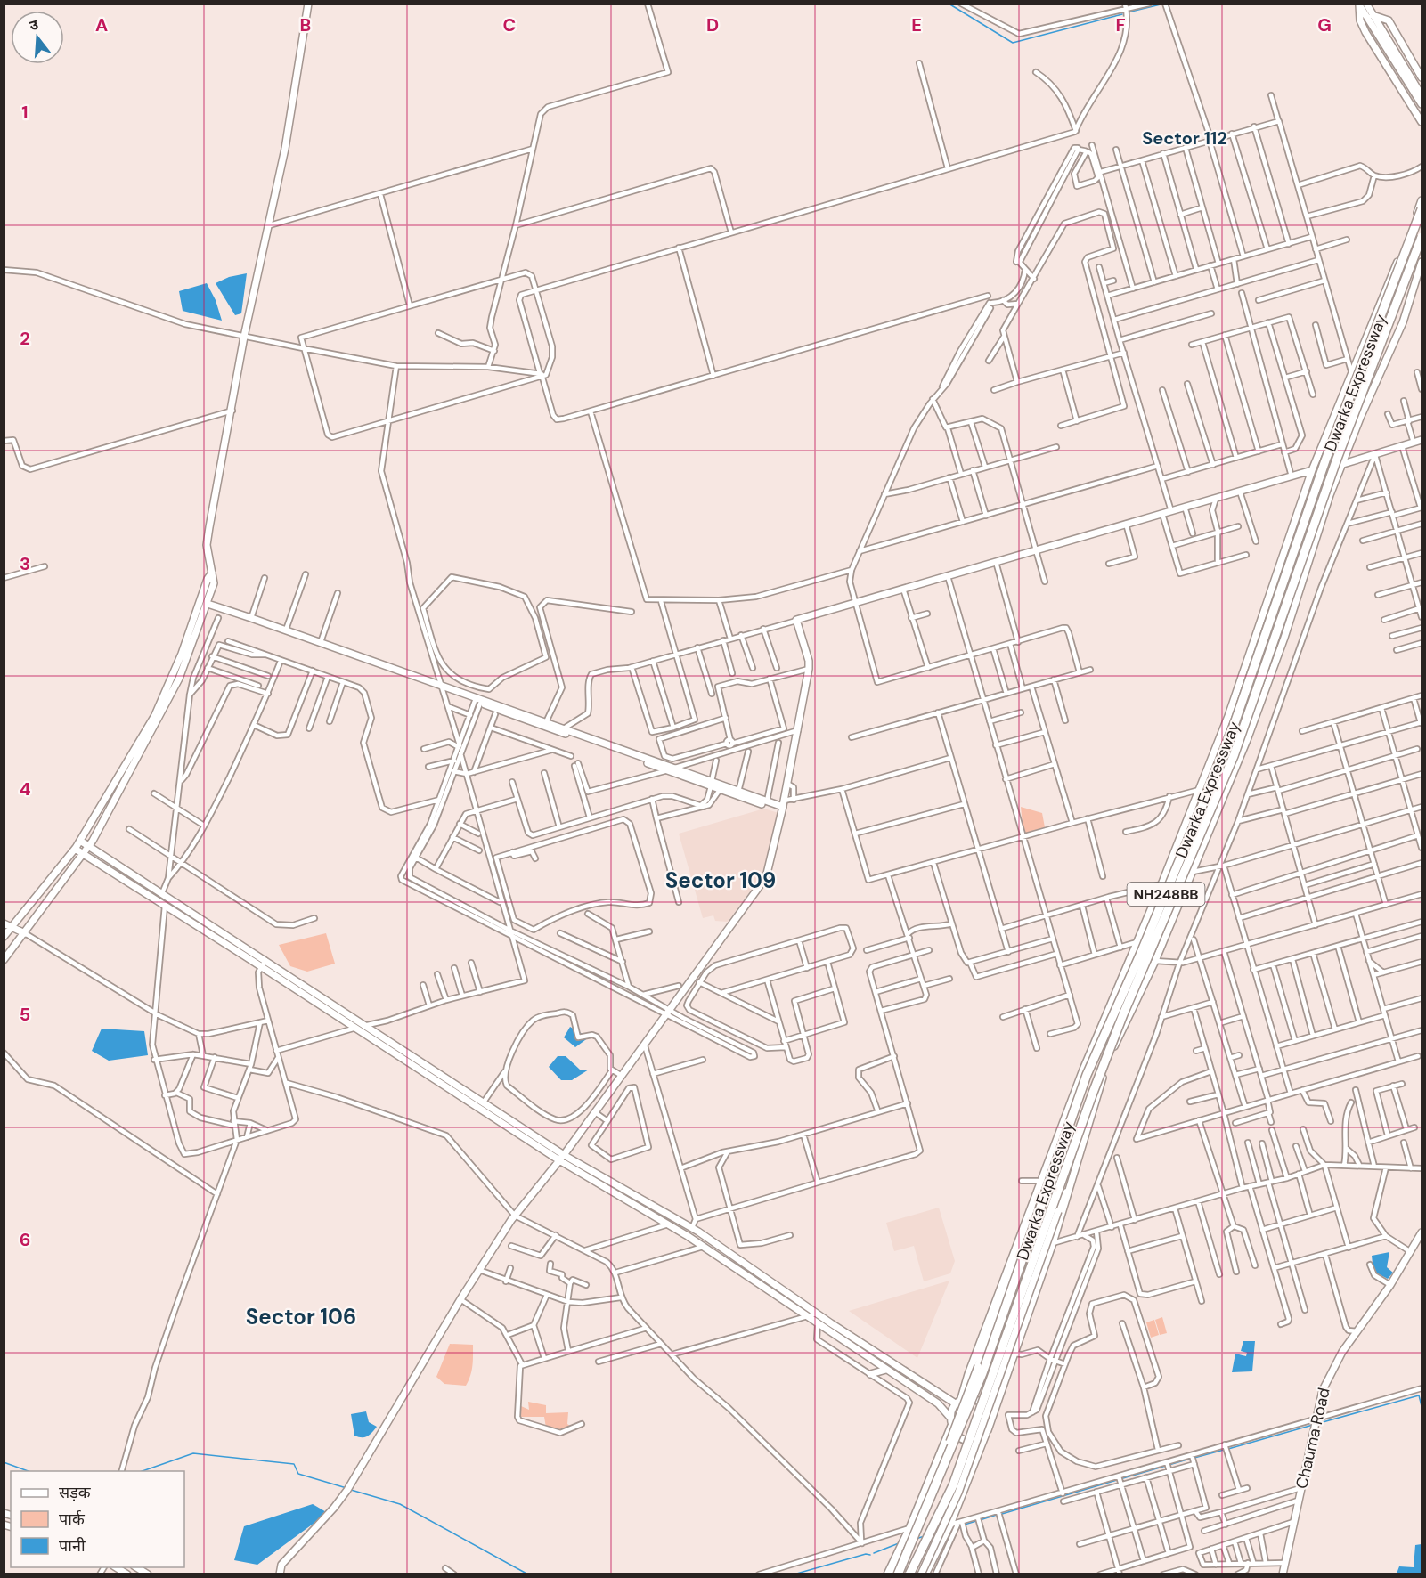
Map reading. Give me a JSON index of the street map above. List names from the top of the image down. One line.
{"streets":{"highway":["Dwarka Expressway","NH248BB"],"street":["Chauma Road"]},"districts":["Sector 112","Sector 109","Sector 106"],"legend":["सड़क","पार्क","पानी"],"north":"top","grid":{"columns":["A","B","C","D","E","F","G"],"rows":["1","2","3","4","5","6"]}}
